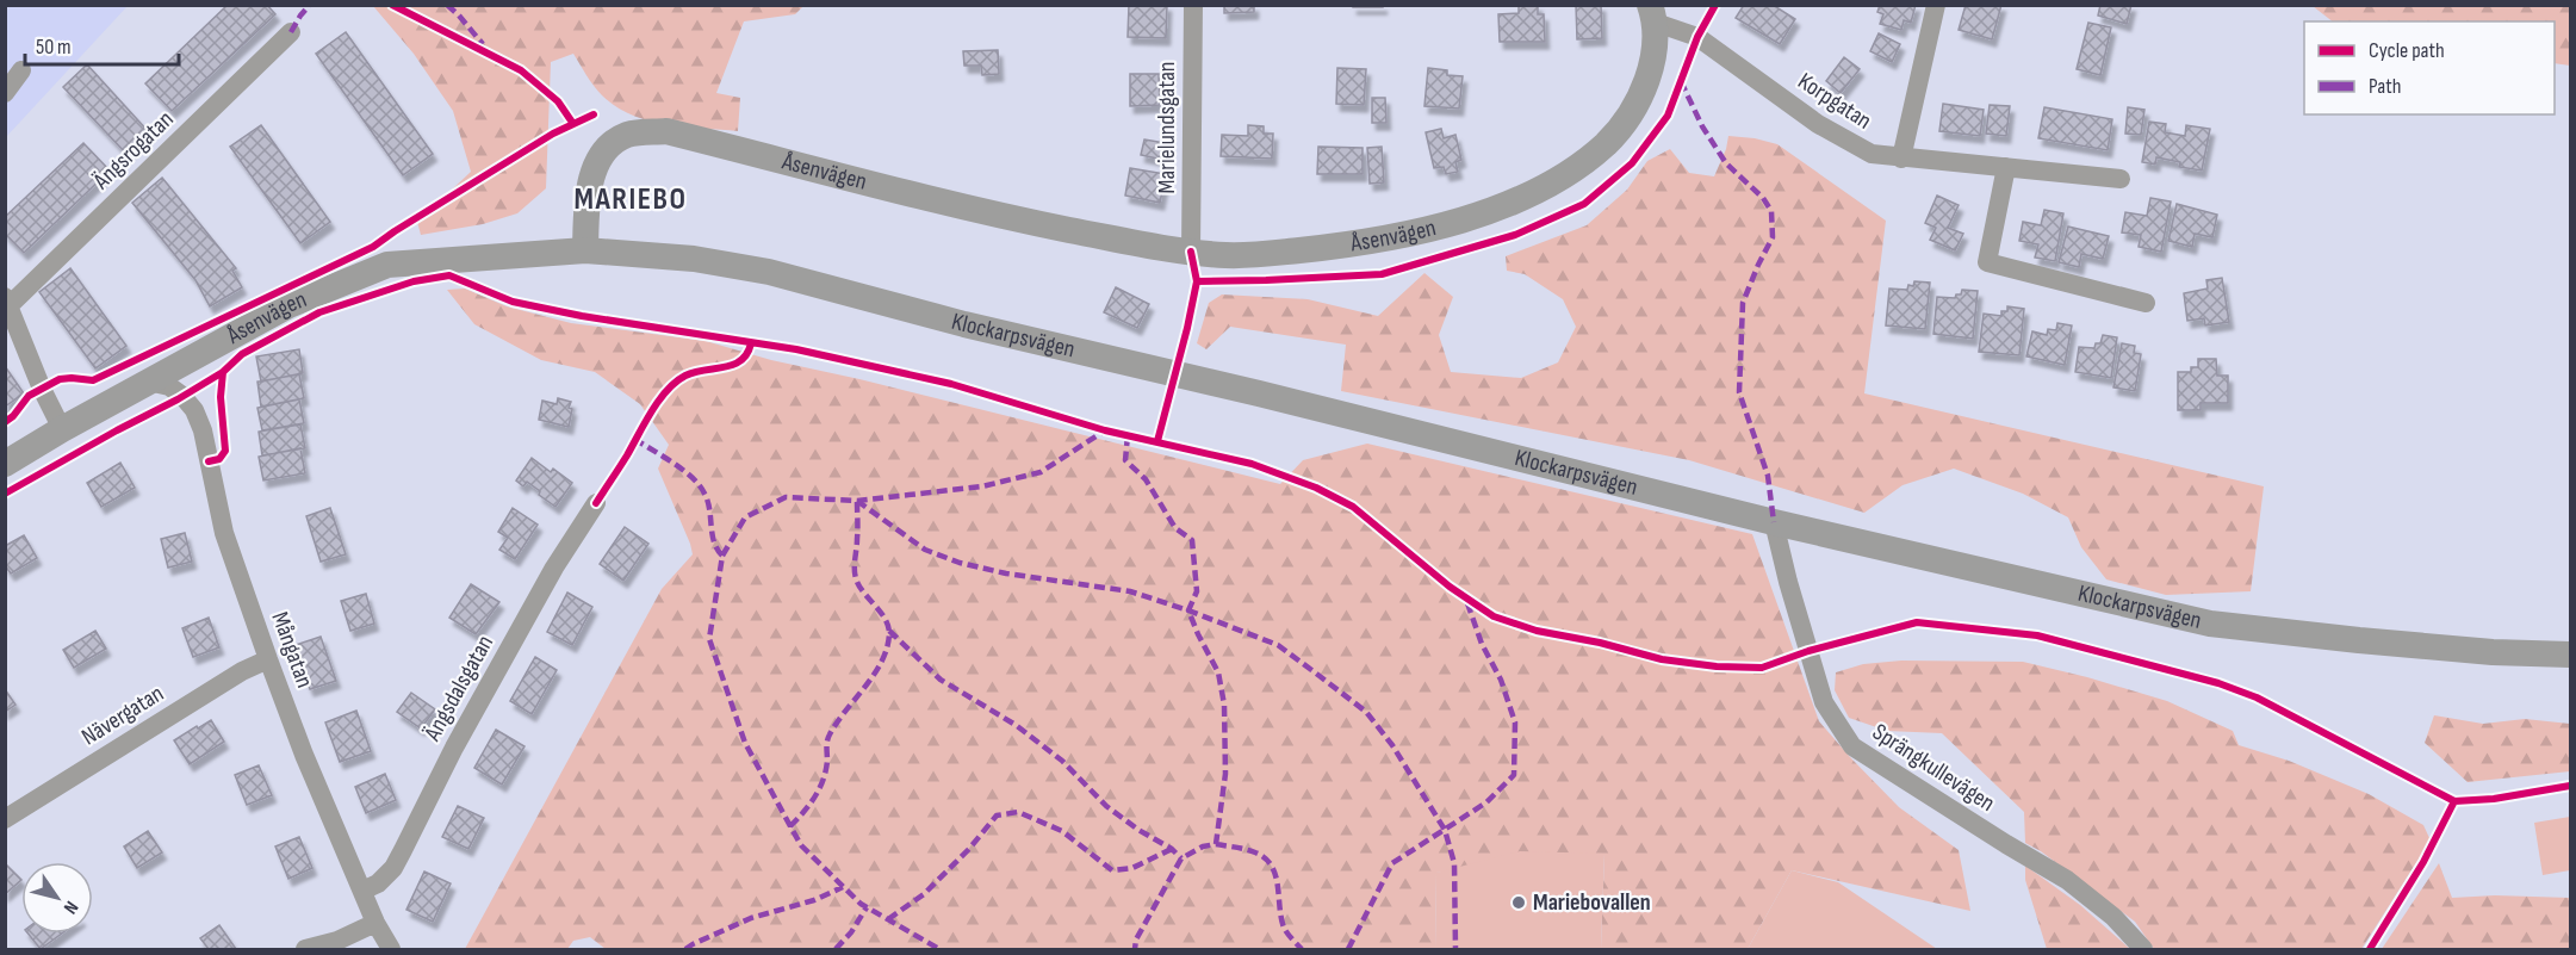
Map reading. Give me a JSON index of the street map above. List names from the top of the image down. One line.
{"streets":{"street":["Korpgatan","Marielundsgatan","Ängsrogatan","Åsenvägen","Klockarpsvägen","Mångatan","Ängsdalsgatan","Nävergatan","Sprängkullevägen"]},"crossings":[["Korpgatan","Åsenvägen"],["Marielundsgatan","Åsenvägen"],["Åsenvägen","Klockarpsvägen"],["Åsenvägen","Mångatan"],["Klockarpsvägen","Sprängkullevägen"],["Mångatan","Ängsdalsgatan"],["Mångatan","Nävergatan"]],"districts":["MARIEBO"],"places":["Mariebovallen"],"legend":["Cycle path","Path"],"scale_bar":"50 m","north":"bottom right"}
